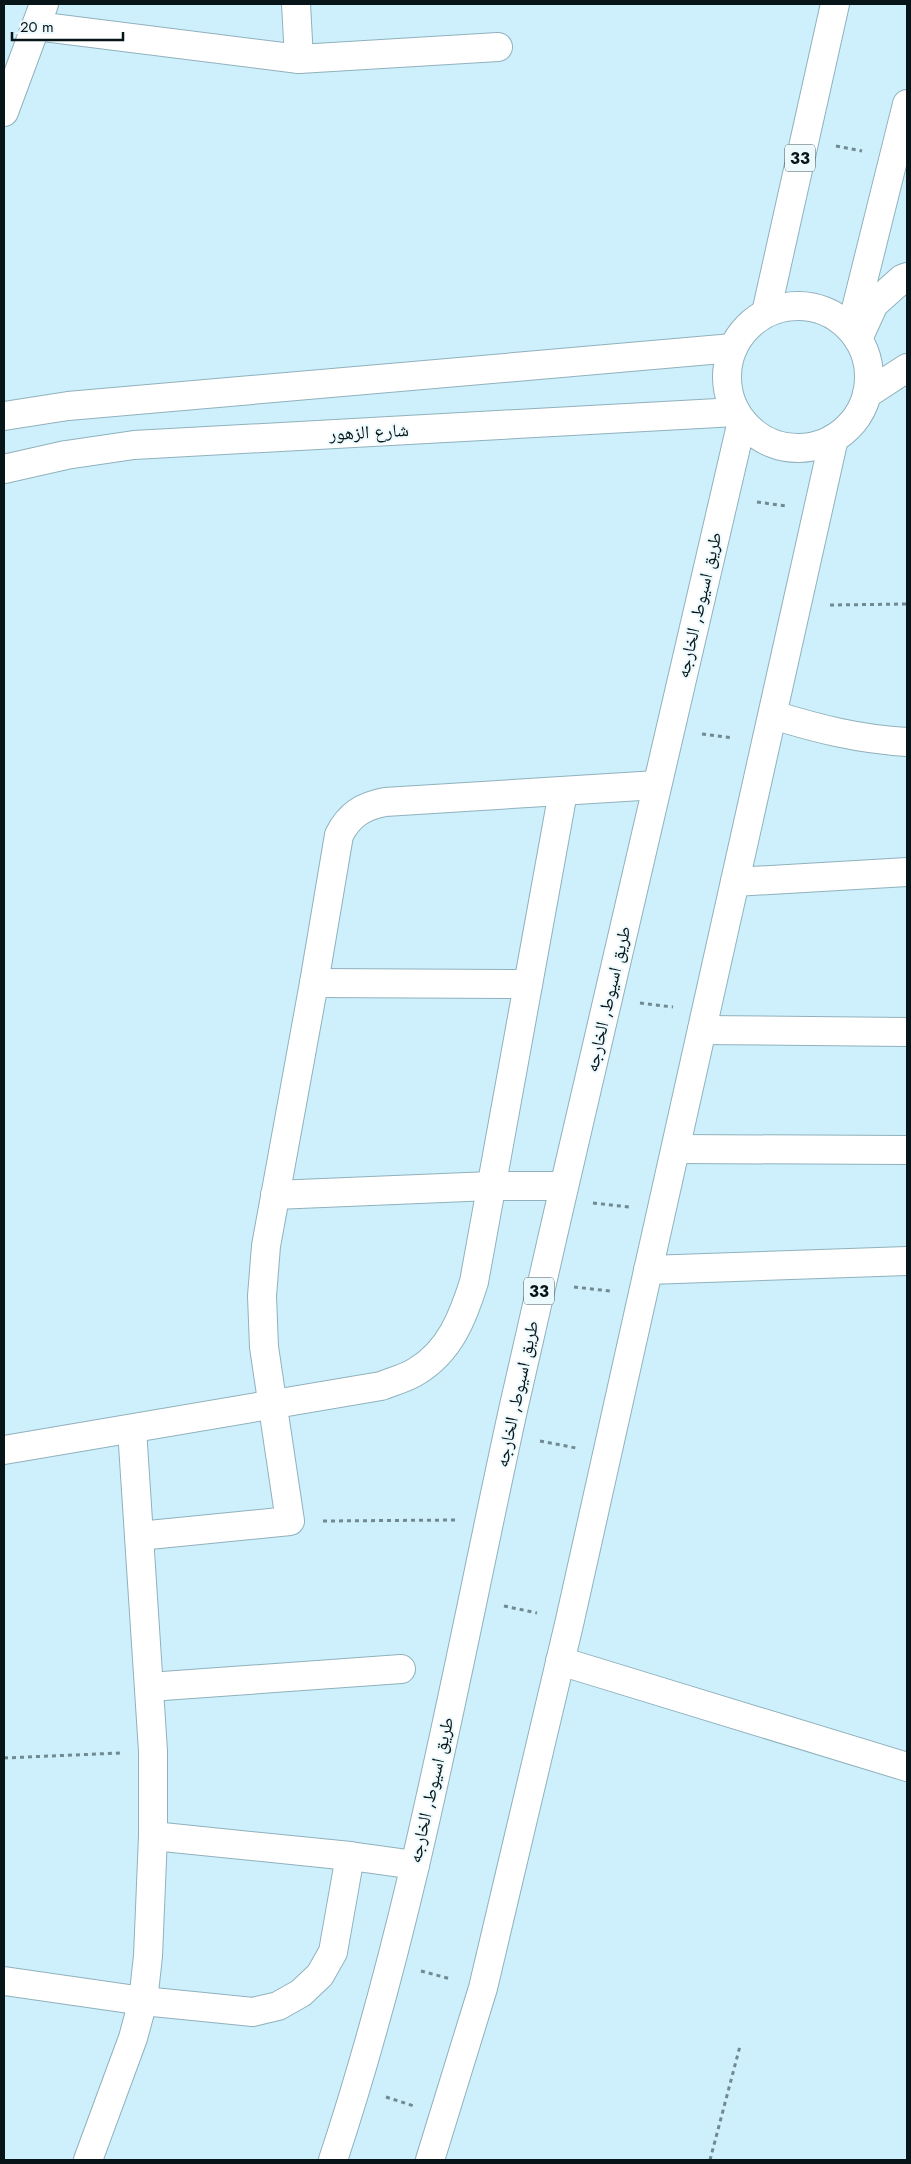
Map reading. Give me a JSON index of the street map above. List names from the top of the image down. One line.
{"streets":{"main road":["33","شارع الزهور","طريق اسيوط, الخارجه"]},"crossings":[["33","شارع الزهور"],["33","طريق اسيوط, الخارجه"],["شارع الزهور","طريق اسيوط, الخارجه"]],"scale_bar":"20 m"}
